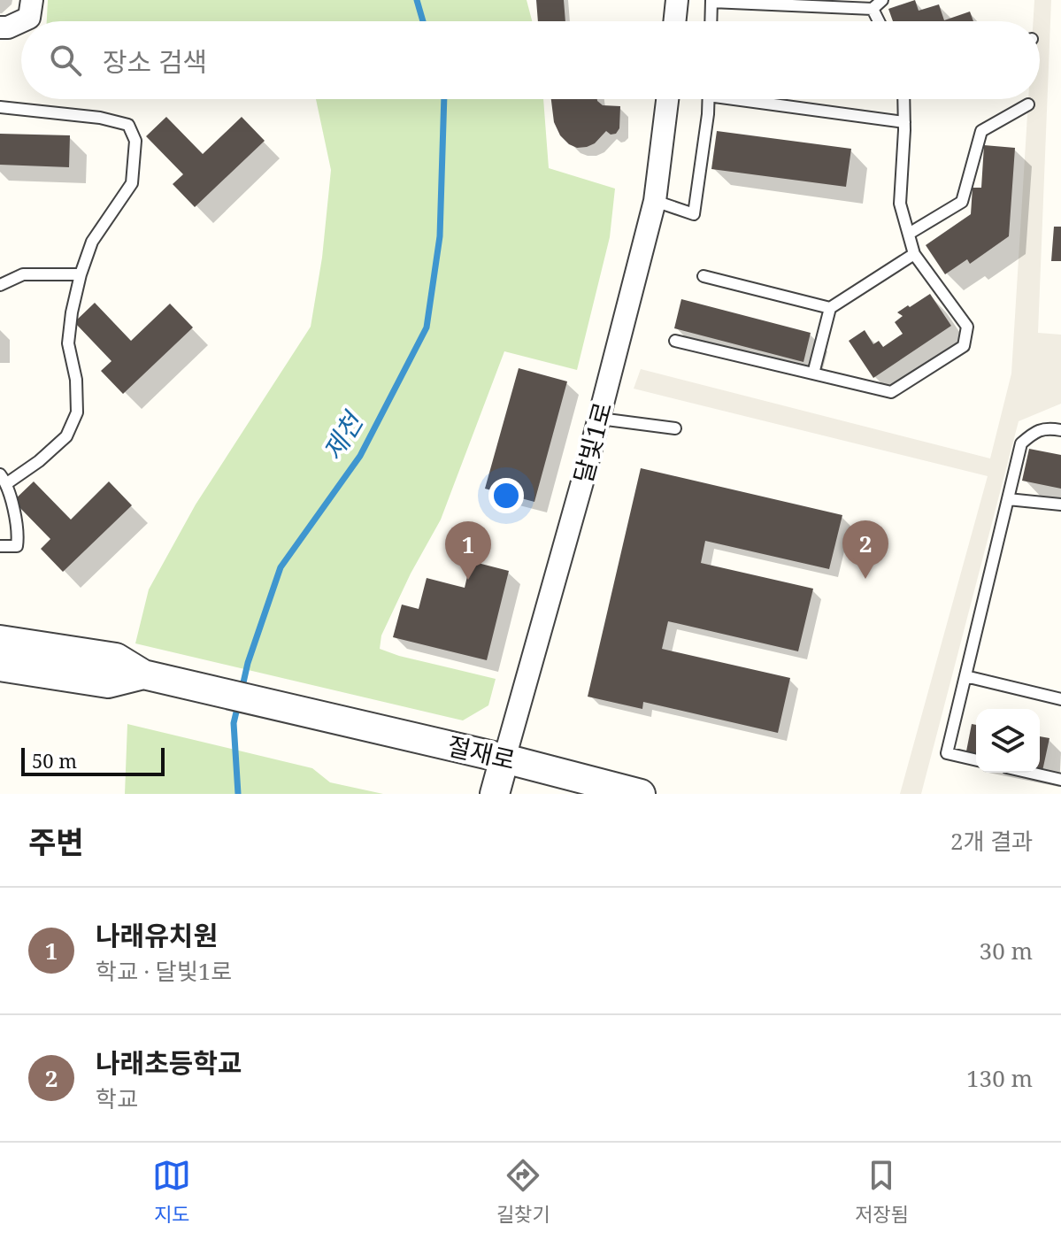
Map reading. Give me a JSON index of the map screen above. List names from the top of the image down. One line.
{"streets":{"street":["달빛1로","절재로"]},"crossings":[["달빛1로","절재로"]],"water":["제천"],"scale_bar":"50 m","page":{"search":"장소 검색","pins":["2","1"],"scale":"50 m","heading":["주변","2개 결과"],"list":[{"mark":"1","name":"나래유치원","note":"학교 · 달빛1로","value":"30 m"},{"mark":"2","name":"나래초등학교","note":"학교","value":"130 m"}],"nav":["지도","길찾기","저장됨"]}}
